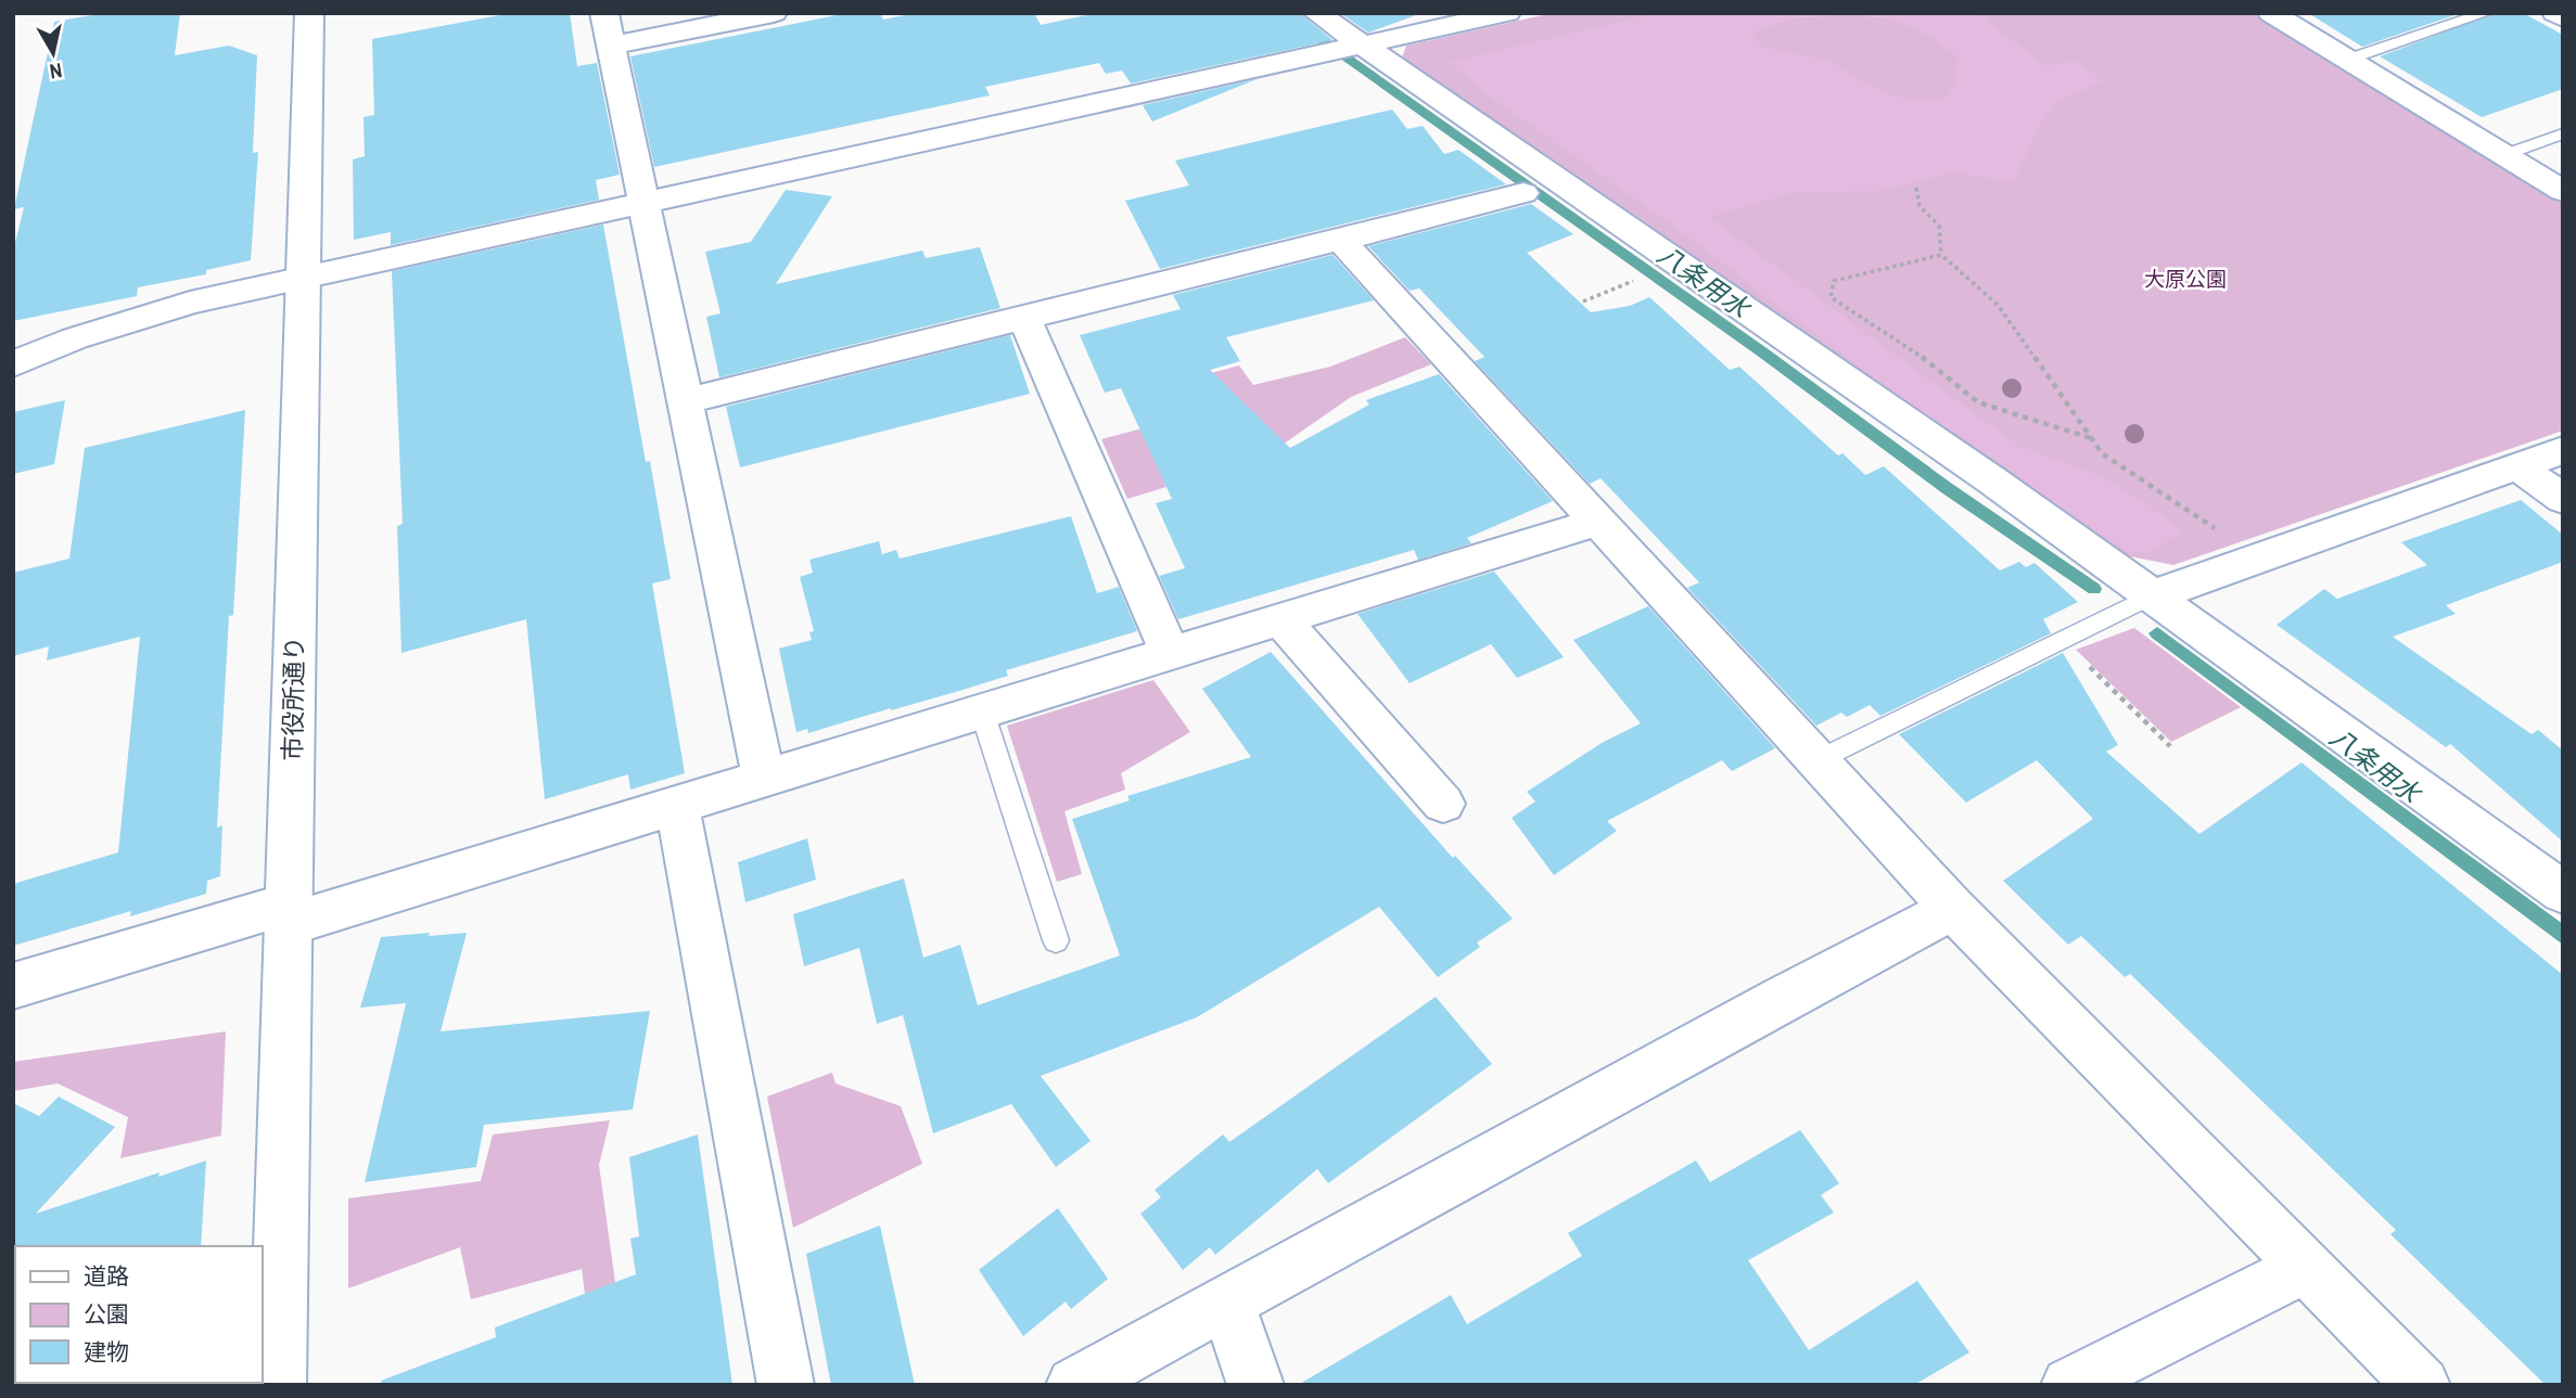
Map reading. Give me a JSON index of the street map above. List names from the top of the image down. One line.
{"streets":{"street":["市役所通り"]},"water":["八条用水"],"parks":["大原公園"],"legend":["道路","公園","建物"],"north":"bottom"}
